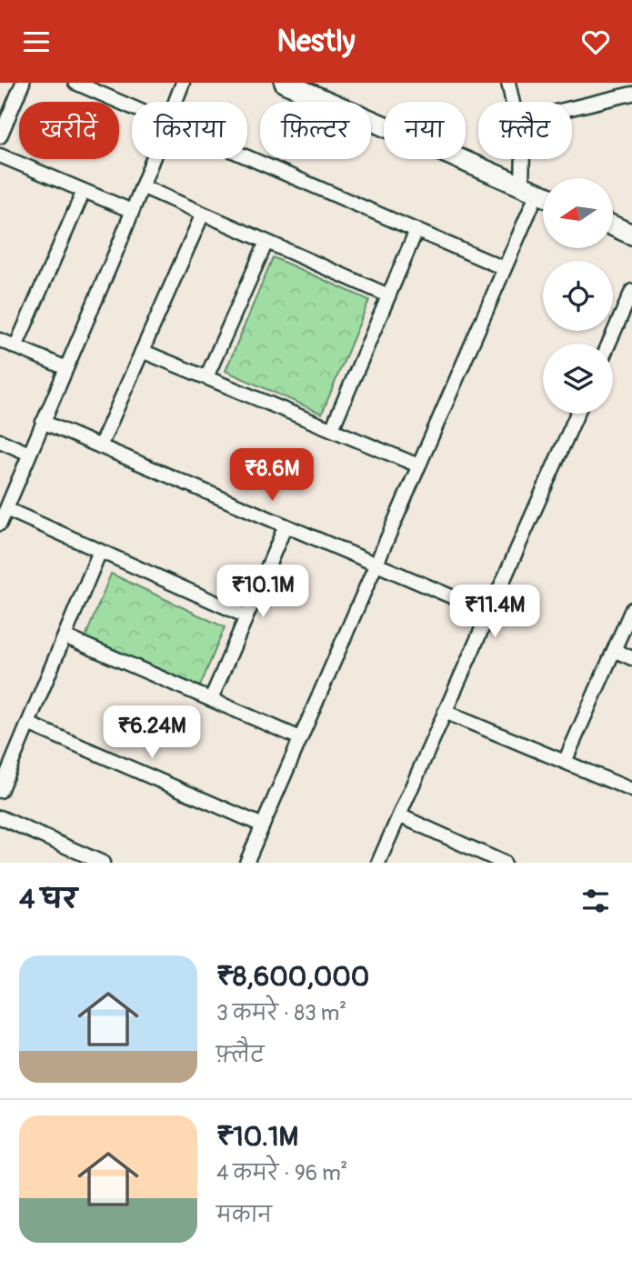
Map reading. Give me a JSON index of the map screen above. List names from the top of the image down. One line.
{"north":"left","page":{"header":"Nestly","chip":["खरीदें","किराया","फ़िल्टर","नया","फ़्लैट"],"price":["₹8.6M","₹10.1M","₹11.4M","₹6.24M"],"heading":"4 घर","list":[{"name":"₹8,600,000","note":"3 कमरे · 83 m² · फ़्लैट"},{"name":"₹10.1M","note":"4 कमरे · 96 m² · मकान"}]}}
